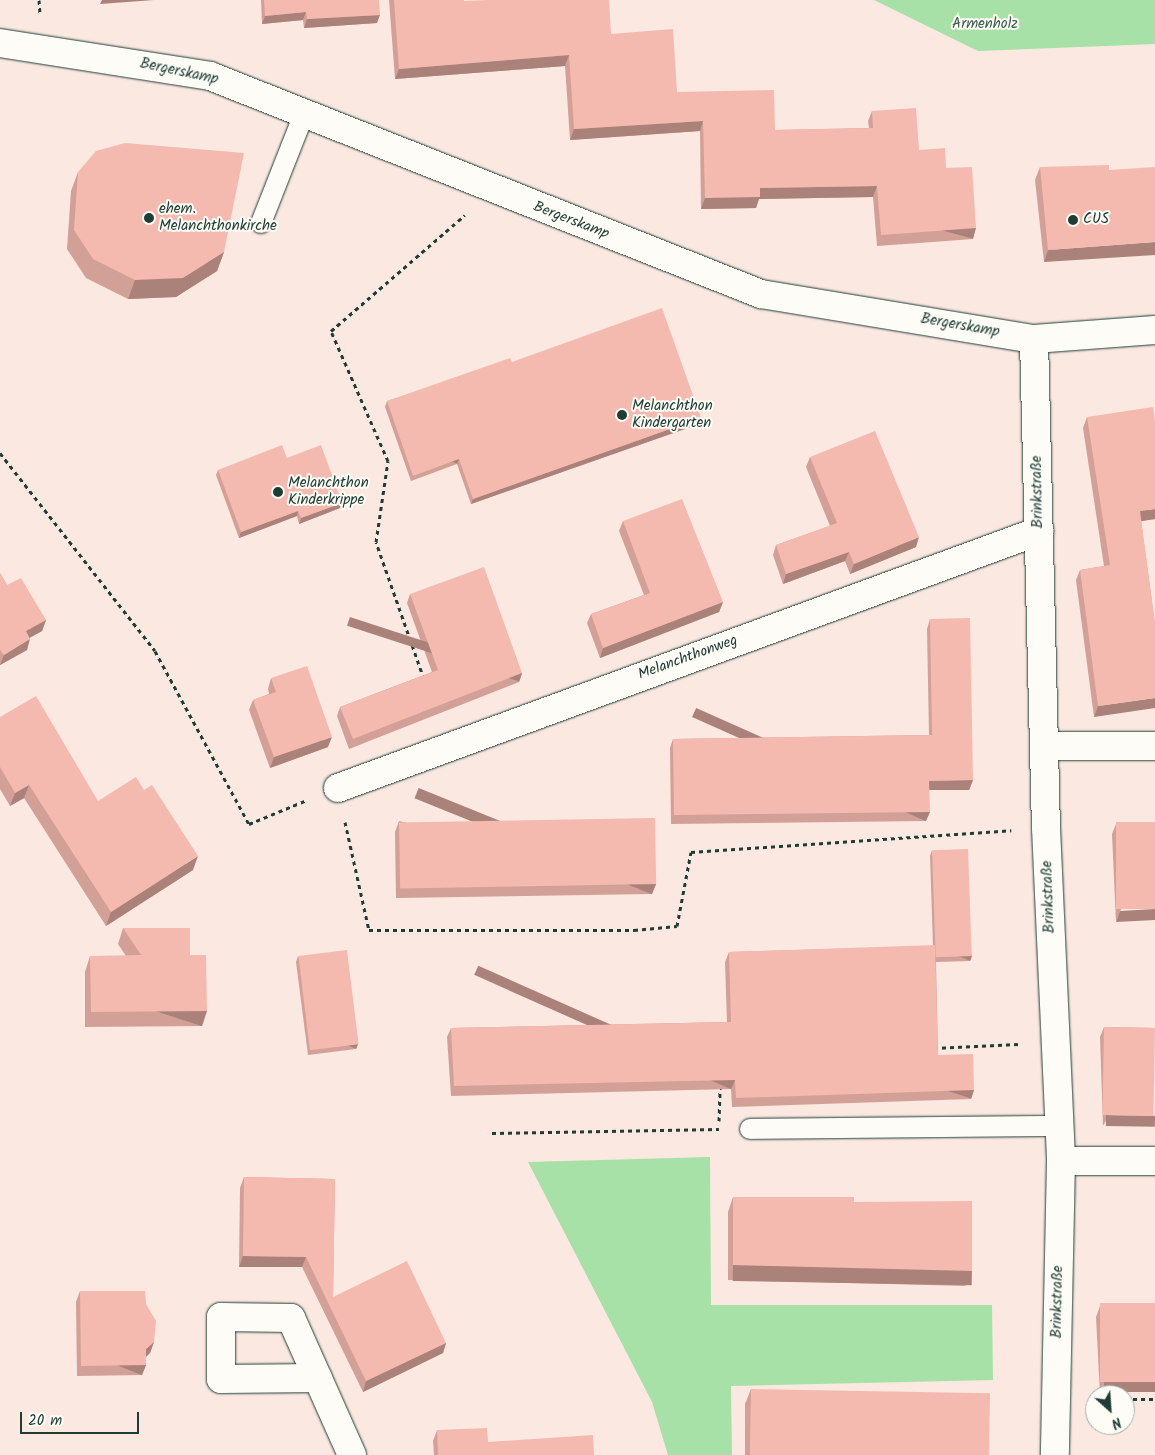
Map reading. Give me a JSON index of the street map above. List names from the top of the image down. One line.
{"streets":{"street":["Bergerskamp","Brinkstraße","Melanchthonweg"]},"crossings":[["Bergerskamp","Brinkstraße"],["Brinkstraße","Melanchthonweg"]],"parks":["Armenholz"],"places":["ehem. Melanchthonkirche","CUS","Melanchthon Kindergarten","Melanchthon Kinderkrippe"],"scale_bar":"20 m","north":"bottom right"}
